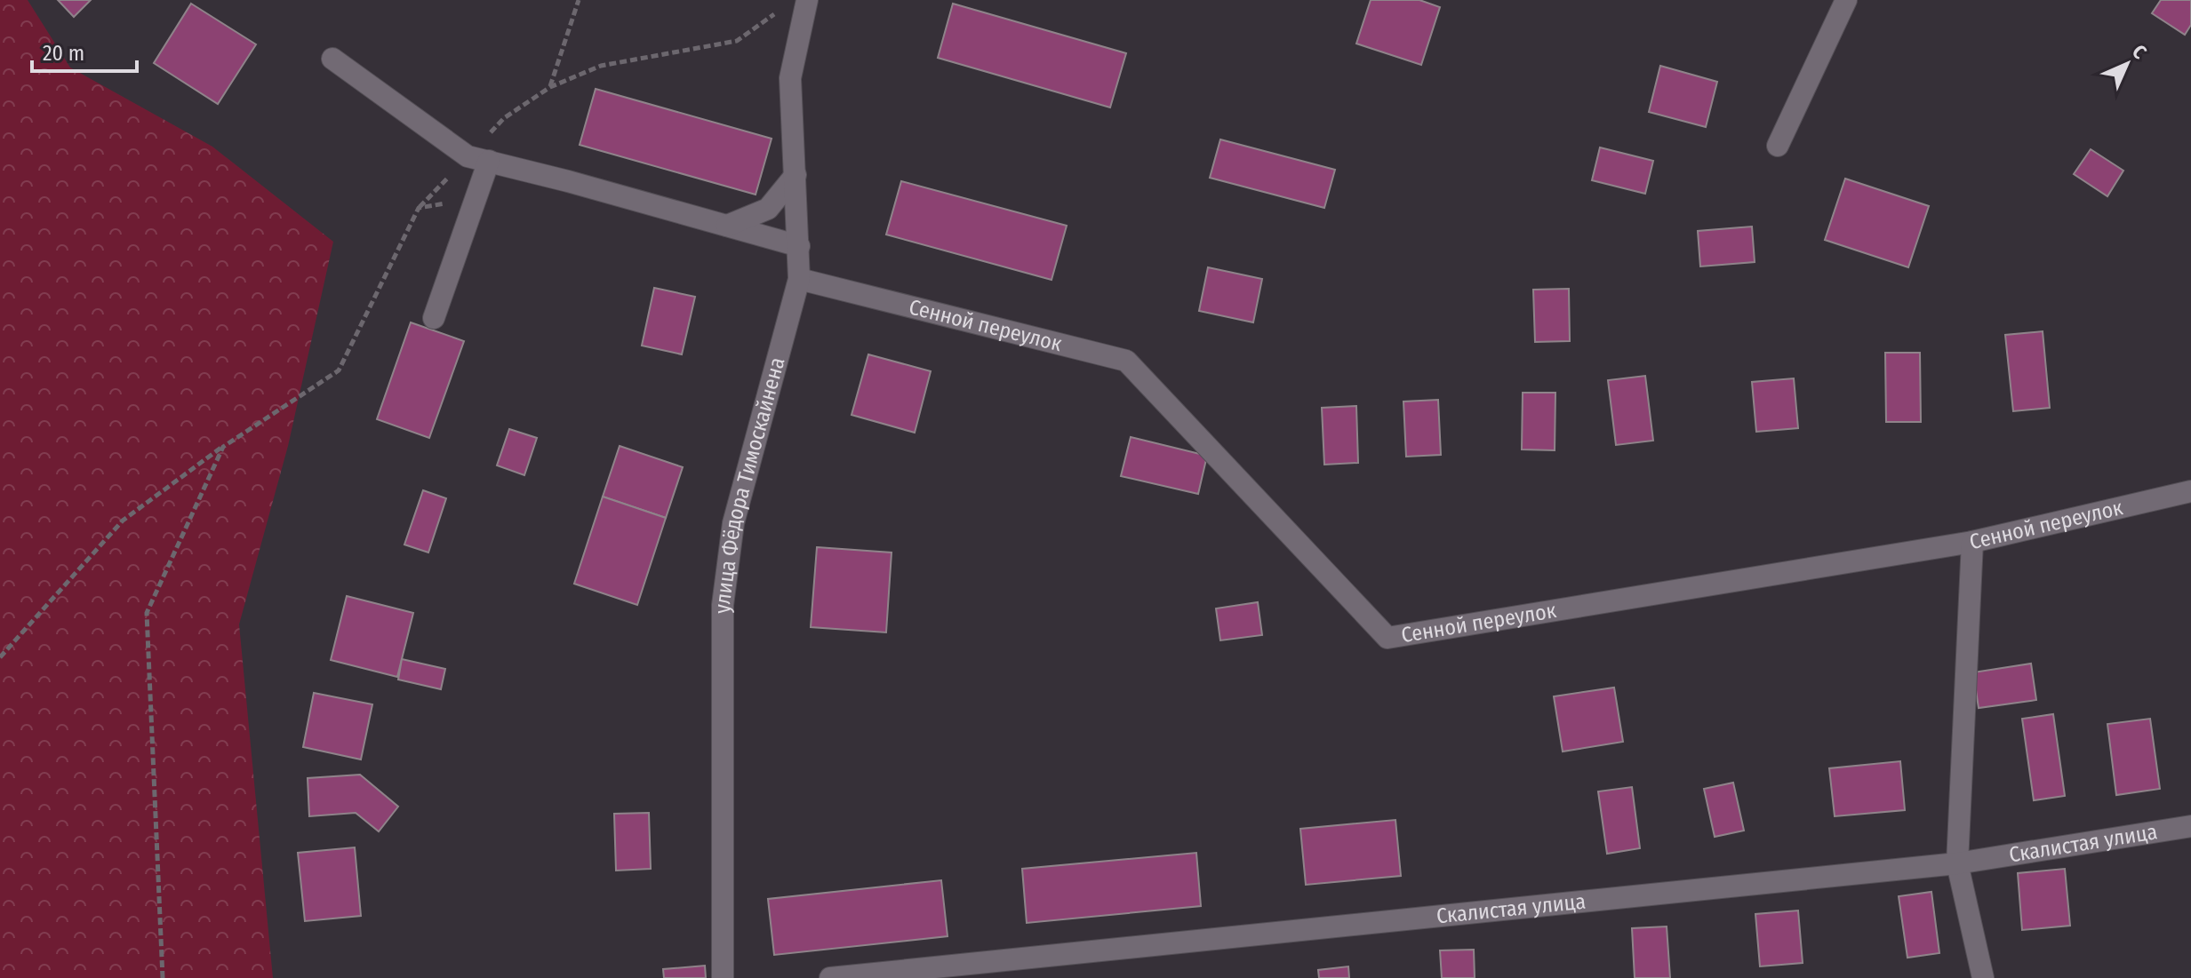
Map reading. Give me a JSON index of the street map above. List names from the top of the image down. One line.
{"streets":{"street":["Сенной переулок","улица Фёдора Тимоскайнена","Скалистая улица"]},"crossings":[["Сенной переулок","улица Фёдора Тимоскайнена"]],"scale_bar":"20 m","north":"top right"}
